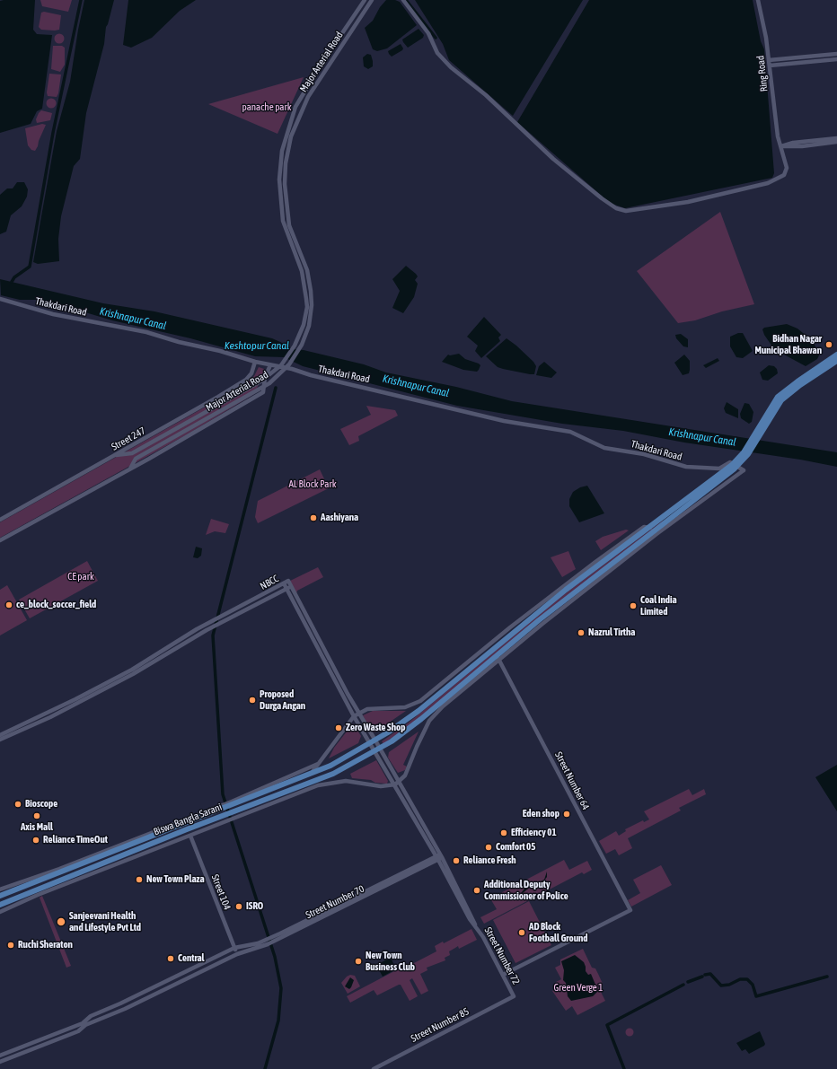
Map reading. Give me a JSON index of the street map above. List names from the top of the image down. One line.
{"streets":{"main road":["Biswa Bangla Sarani"],"street":["Major Arterial Road","Ring Road","Thakdari Road","Street 247","NBCC","Street Number 64","Street 104","Street Number 70","Street Number 72","Street Number 85"]},"crossings":[["Major Arterial Road","Street 247"],["Thakdari Road","Street 247"],["Thakdari Road","Street Number 64"],["NBCC","Biswa Bangla Sarani"],["NBCC","Street Number 70"],["NBCC","Street Number 72"],["Street Number 64","Street Number 72"],["Street 104","Street Number 70"],["Street Number 70","Street Number 72"],["Street Number 72","Street Number 85"]],"water":["Krishnapur Canal","Keshtopur Canal"],"parks":["panache park","AL Block Park","CE park","Green Verge 1"],"places":["Bidhan Nagar Municipal Bhawan","Aashiyana","ce_block_soccer_field","Coal India Limited","Nazrul Tirtha","Proposed Durga Angan","Zero Waste Shop","Bioscope","Eden shop","Axis Mall","Efficiency 01","Reliance TimeOut","Comfort 05","Reliance Fresh","New Town Plaza","Additional Deputy Commissioner of Police","ISRO","Sanjeevani Health and Lifestyle Pvt Ltd","AD Block Football Ground","Ruchi Sheraton","Central","New Town Business Club"]}
